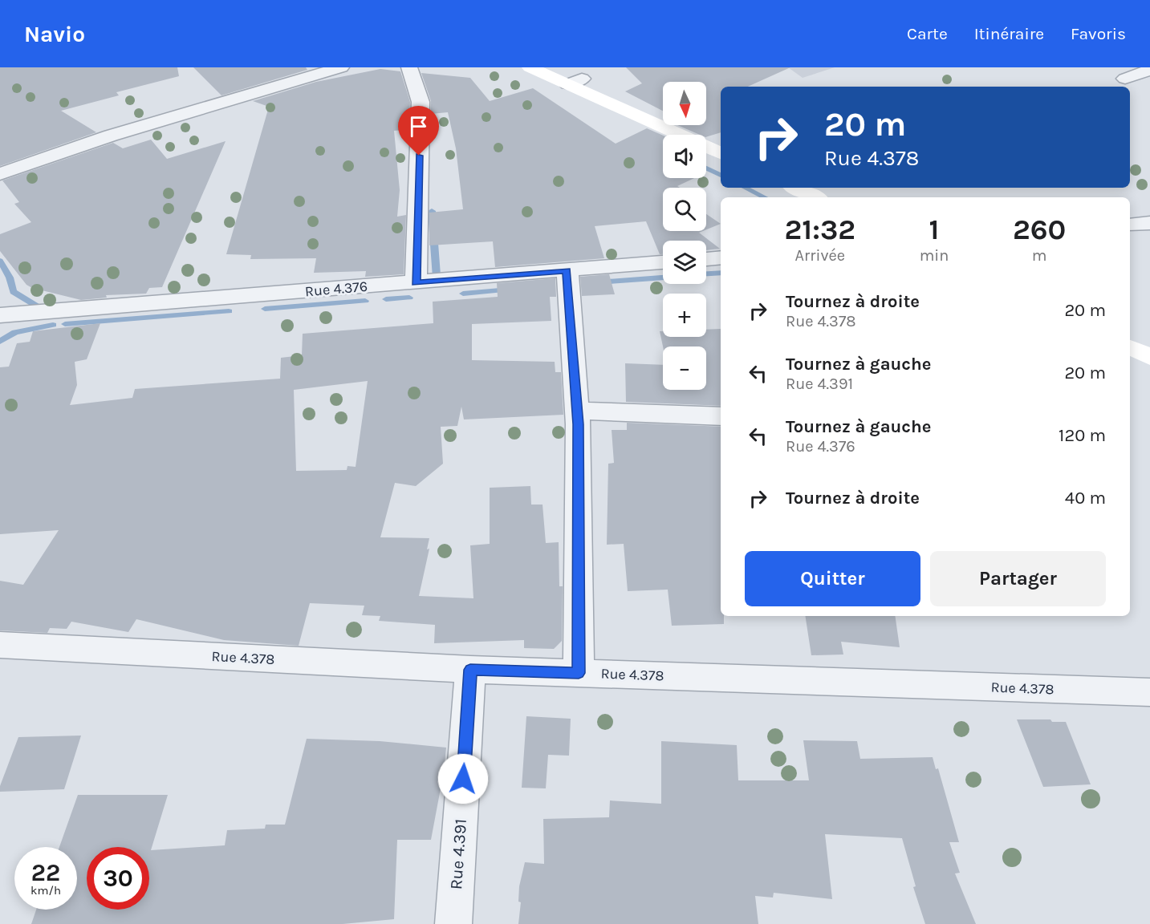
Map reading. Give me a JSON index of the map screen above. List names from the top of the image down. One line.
{"streets":{"street":["Rue 4.376","Rue 4.378","Rue 4.391"]},"crossings":[["Rue 4.378","Rue 4.391"]],"north":"bottom","page":{"header":"Navio","nav":["Carte","Itinéraire","Favoris"],"map_buttons":["+","−"],"turn":["20 m","Rue 4.378"],"eta":["21:32","Arrivée","1","min","260","m"],"list":[{"name":"Tournez à droite","note":"Rue 4.378","value":"20 m"},{"name":"Tournez à gauche","note":"Rue 4.391","value":"20 m"},{"name":"Tournez à gauche","note":"Rue 4.376","value":"120 m"},{"name":"Tournez à droite","value":"40 m"}],"buttons":["Quitter","Partager"],"speed":"22 km/h","limit":"30"}}
